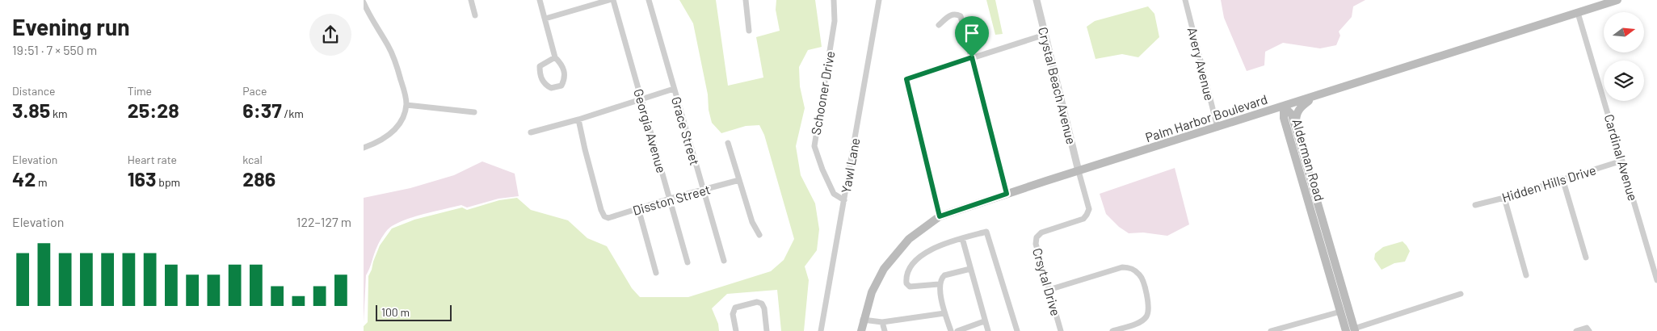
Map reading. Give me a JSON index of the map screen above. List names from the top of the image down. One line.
{"streets":{"main road":["Palm Harbor Boulevard","Alderman Road"],"street":["Avery Avenue","Crystal Beach Avenue","Schooner Drive","Georgia Avenue","Grace Street","Cardinal Avenue","Yawl Lane","Hidden Hills Drive","Disston Street","Crsytal Drive"]},"crossings":[["Avery Avenue","Palm Harbor Boulevard"],["Crystal Beach Avenue","Palm Harbor Boulevard"],["Crystal Beach Avenue","Crsytal Drive"],["Schooner Drive","Yawl Lane"],["Palm Harbor Boulevard","Cardinal Avenue"],["Palm Harbor Boulevard","Alderman Road"],["Palm Harbor Boulevard","Crsytal Drive"],["Georgia Avenue","Disston Street"],["Grace Street","Disston Street"],["Cardinal Avenue","Hidden Hills Drive"]],"scale_bar":"100 m","north":"right","page":{"heading":["Evening run","19:51 · 7 × 550 m"],"stats":[["Distance","3.85 km"],["Time","25:28"],["Pace","6:37 /km"],["Elevation","42 m"],["Heart rate","163 bpm"],["kcal","286"]],"chart":["Elevation","122–127 m"],"scale":"100 m"}}
